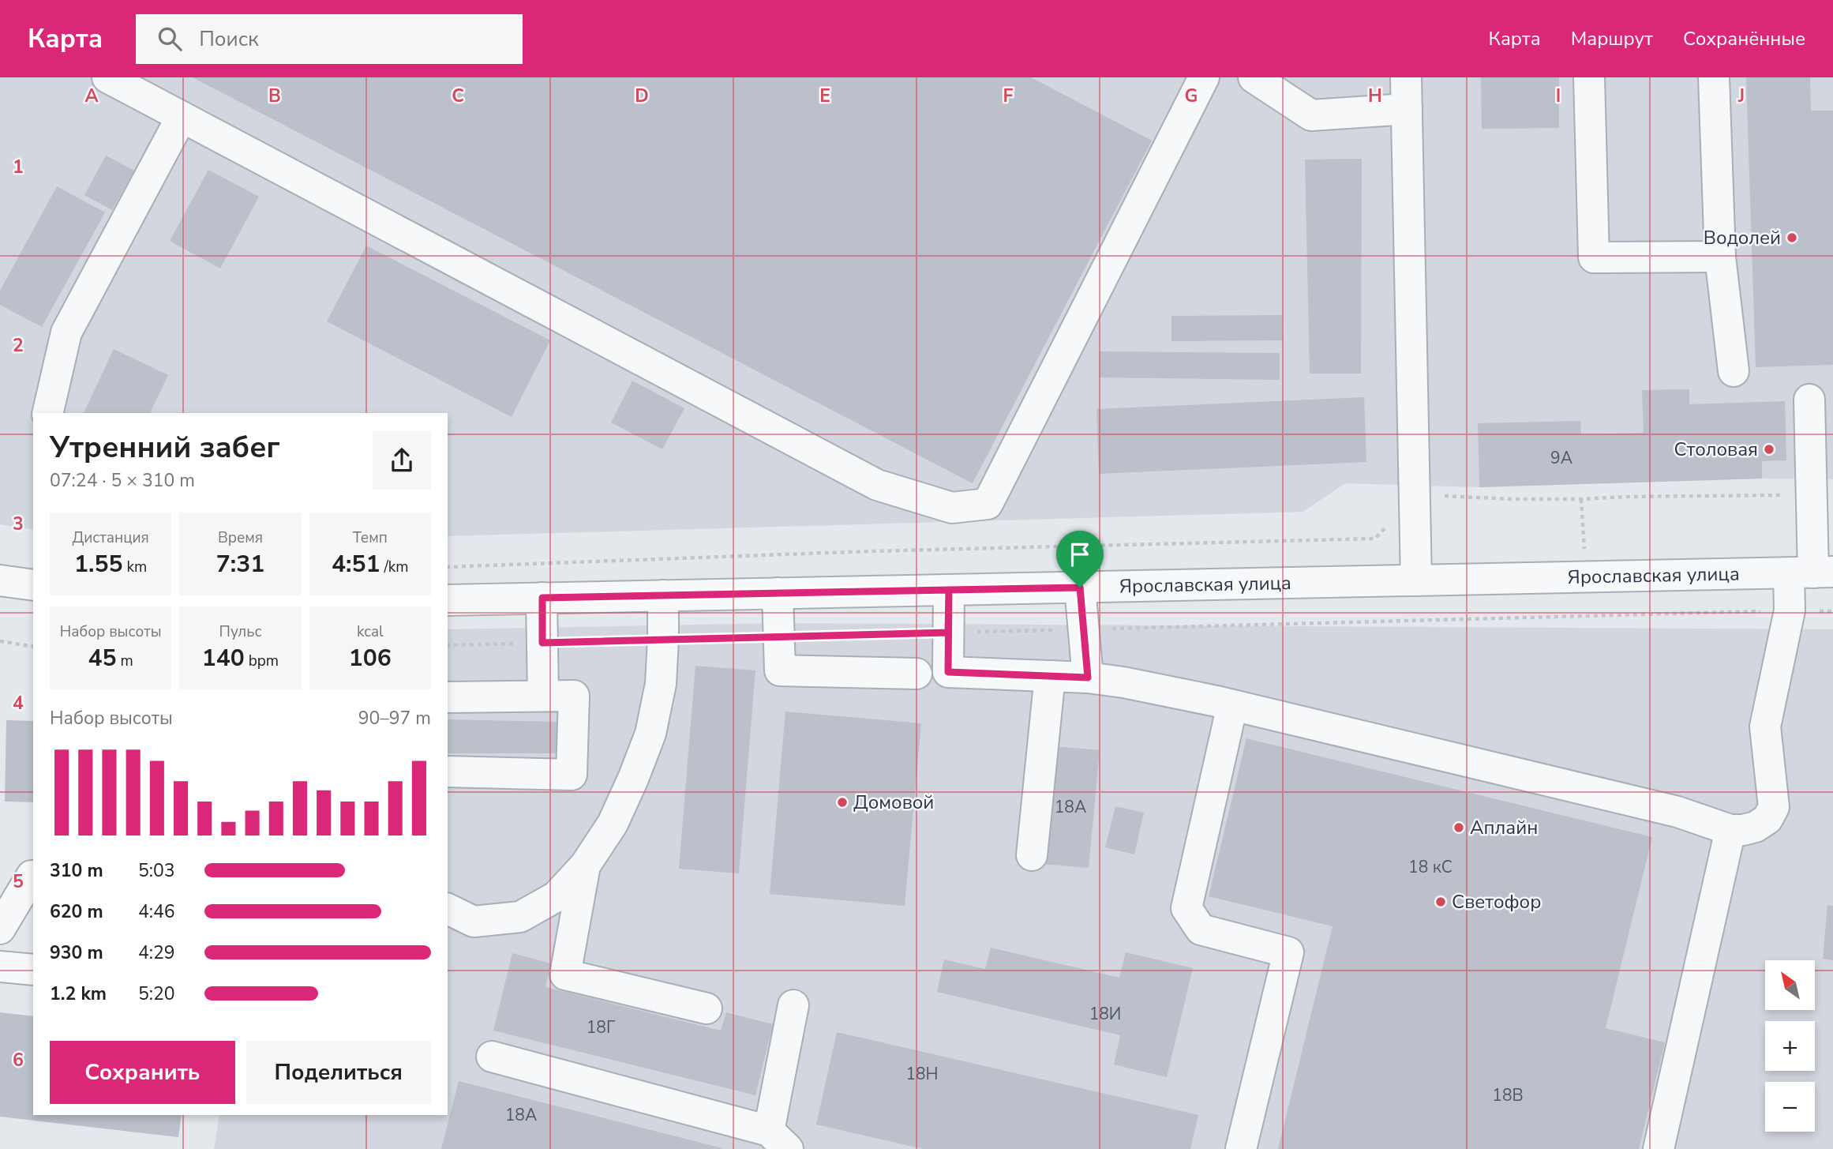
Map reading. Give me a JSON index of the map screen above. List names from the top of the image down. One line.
{"streets":{"street":["Ярославская улица"]},"places":["Водолей","Столовая","Домовой","Аплайн","Светофор"],"house_numbers":["9А","18А","18 кС","18И","18Г","18Н","18В","18А"],"north":"top left","page":{"header":"Карта","search":"Поиск","nav":["Карта","Маршрут","Сохранённые"],"heading":["Утренний забег","07:24 · 5 × 310 m"],"stats":[["Дистанция","1.55 km"],["Время","7:31"],["Темп","4:51 /km"],["Набор высоты","45 m"],["Пульс","140 bpm"],["kcal","106"]],"chart":["Набор высоты","90–97 m"],"list":[{"name":"310 m","note":"5:03"},{"name":"620 m","note":"4:46"},{"name":"930 m","note":"4:29"},{"name":"1.2 km","note":"5:20"}],"map_buttons":["+","−"],"buttons":["Сохранить","Поделиться"]},"grid":{"columns":["A","B","C","D","E","F","G","H","I","J"],"rows":["1","2","3","4","5","6"]}}
